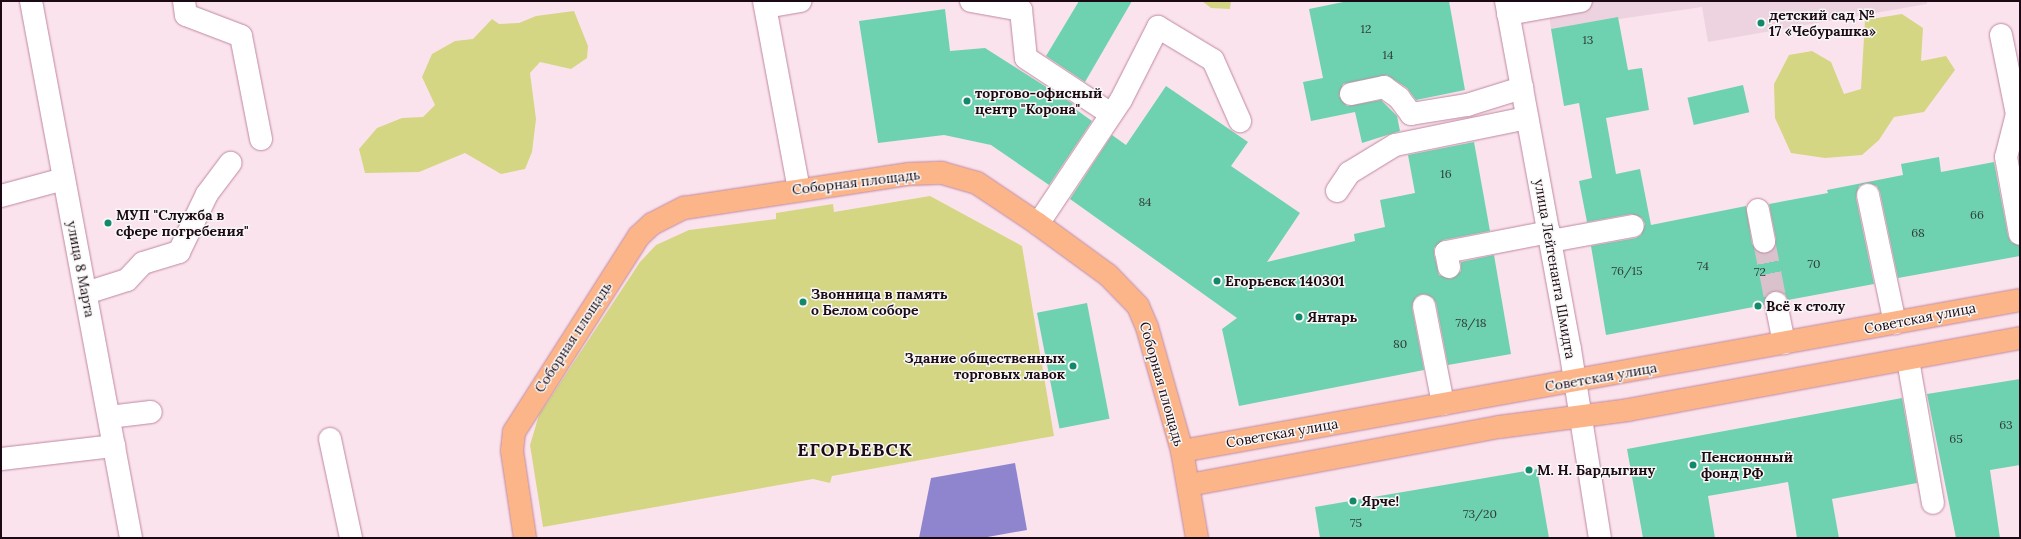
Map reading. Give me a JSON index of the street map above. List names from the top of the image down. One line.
{"streets":{"main road":["Соборная площадь","Советская улица"],"street":["улица 8 Марта","улица Лейтенанта Шмидта"]},"crossings":[["Соборная площадь","Советская улица"],["улица Лейтенанта Шмидта","Советская улица"]],"districts":["ЕГОРЬЕВСК"],"places":["детский сад № 17 «Чебурашка»","торгово-офисный центр \"Корона\"","МУП \"Служба в сфере погребения\"","Егорьевск 140301","Звонница в память о Белом соборе","Всё к столу","Янтарь","Здание общественных торговых лавок","Пенсионный фонд РФ","М. Н. Бардыгину","Ярче!"],"house_numbers":["12","13","14","16","84","66","68","70","74","76/15","72","78/18","80","63","65","73/20","75"]}
